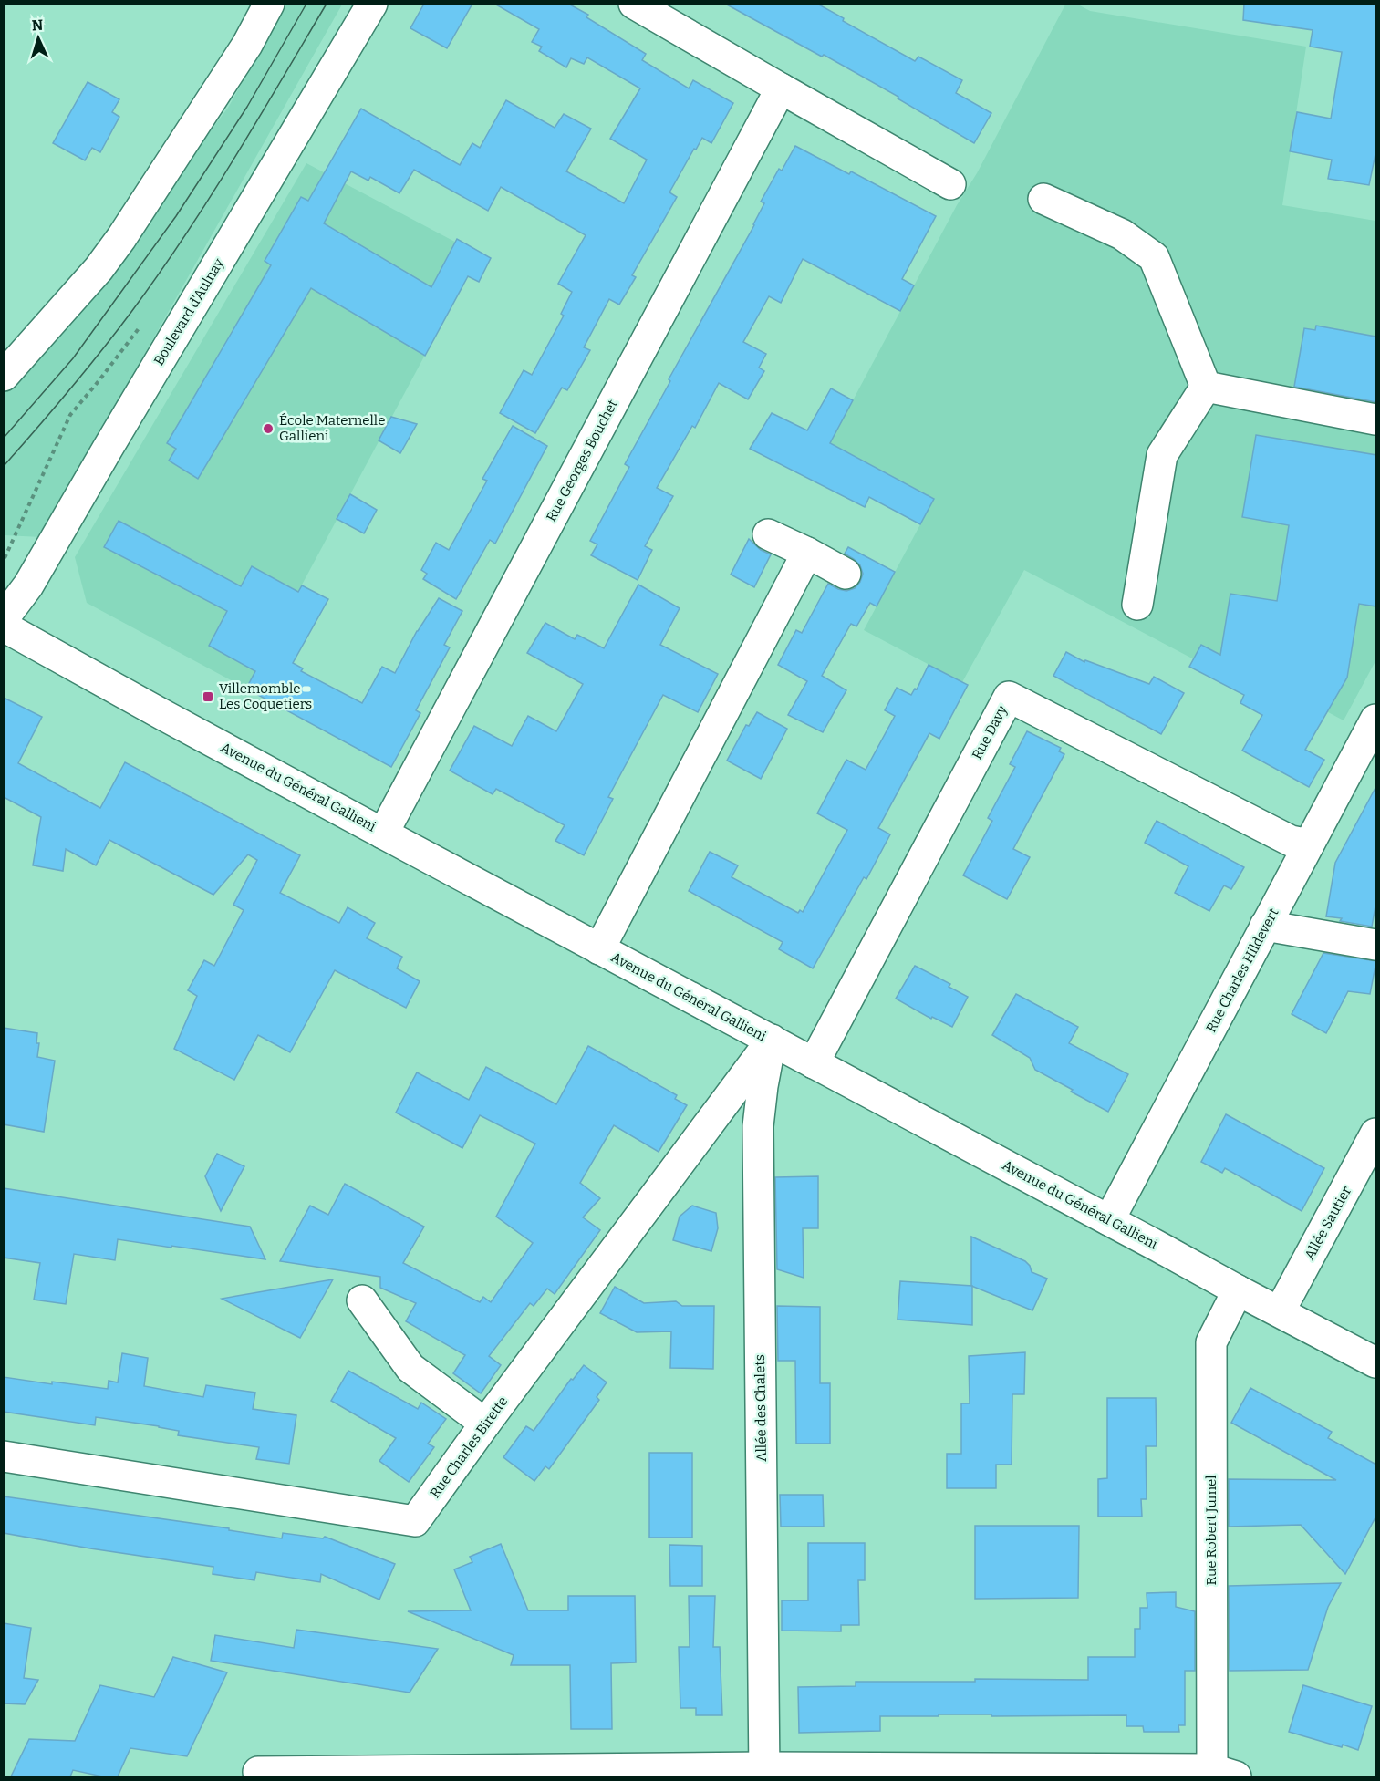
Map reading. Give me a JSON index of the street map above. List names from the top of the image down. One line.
{"streets":{"street":["Boulevard d'Aulnay","Rue Georges Bouchet","Rue Davy","Avenue du Général Gallieni","Rue Charles Hildevert","Allée Sautier","Allée des Chalets","Rue Charles Birette","Rue Robert Jumel"]},"crossings":[["Rue Georges Bouchet","Avenue du Général Gallieni"],["Rue Davy","Avenue du Général Gallieni"],["Rue Davy","Rue Charles Hildevert"],["Avenue du Général Gallieni","Rue Charles Hildevert"],["Avenue du Général Gallieni","Allée Sautier"],["Avenue du Général Gallieni","Allée des Chalets"],["Avenue du Général Gallieni","Rue Charles Birette"],["Avenue du Général Gallieni","Rue Robert Jumel"],["Allée des Chalets","Rue Charles Birette"]],"places":{"other":["École Maternelle Gallieni"],"transit":["Villemomble - Les Coquetiers"]},"north":"top"}
